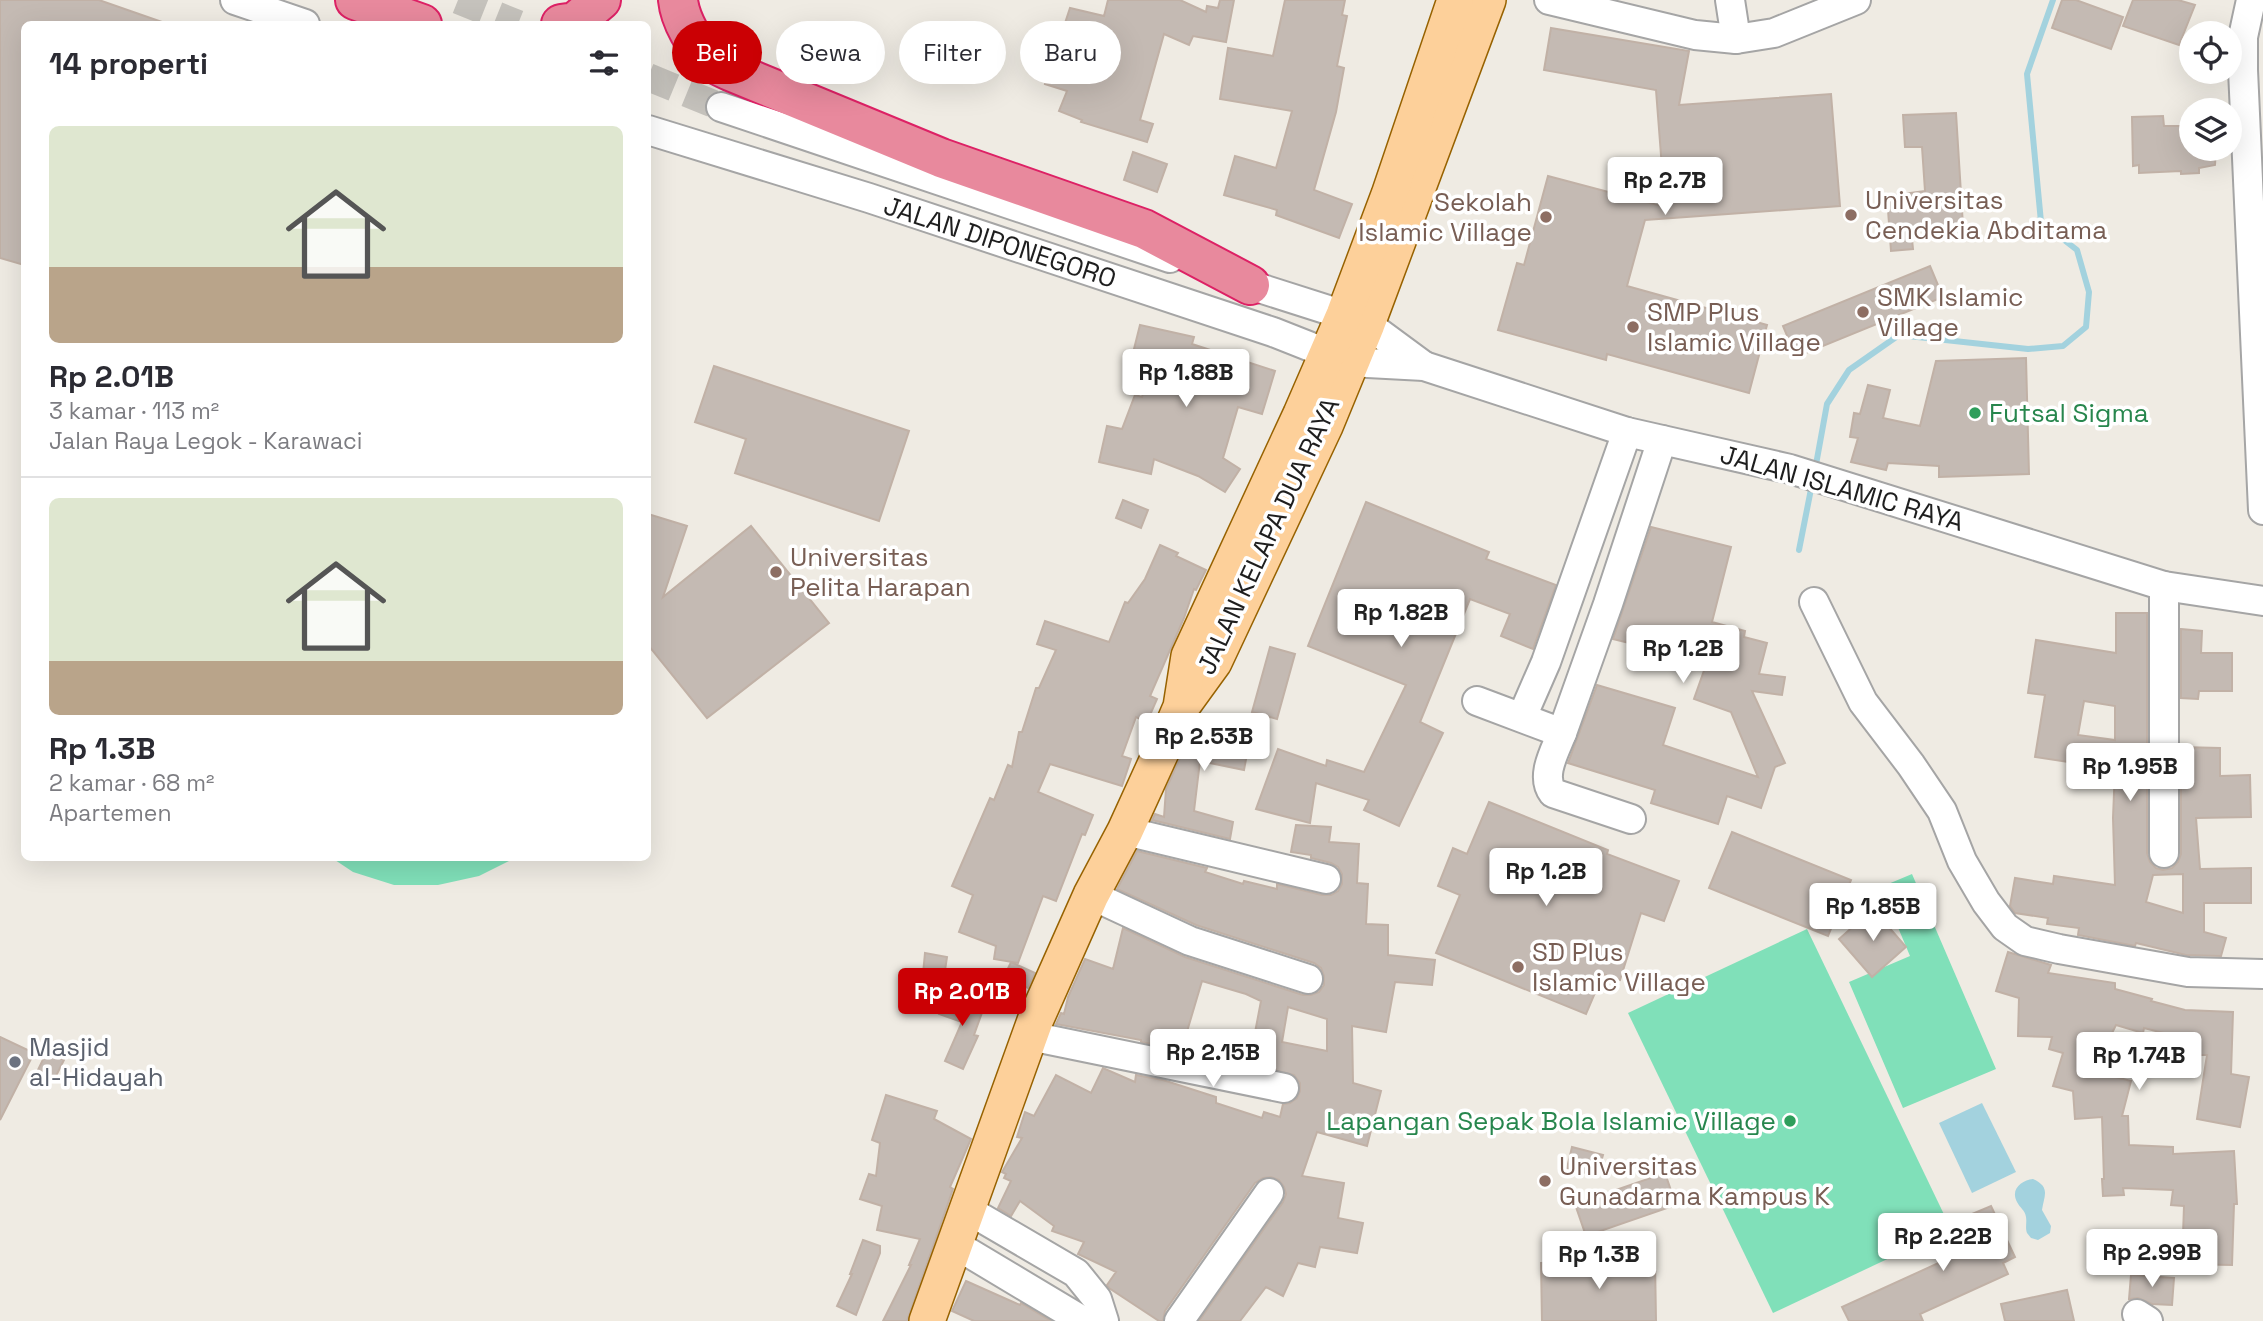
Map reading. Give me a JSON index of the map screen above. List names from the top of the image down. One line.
{"streets":{"main road":["JALAN KELAPA DUA RAYA"],"street":["JALAN DIPONEGORO","JALAN ISLAMIC RAYA"]},"crossings":[["JALAN DIPONEGORO","JALAN ISLAMIC RAYA"],["JALAN DIPONEGORO","JALAN KELAPA DUA RAYA"],["JALAN ISLAMIC RAYA","JALAN KELAPA DUA RAYA"]],"places":["Universitas Cendekia Abditama","Sekolah Islamic Village","SMK Islamic Village","SMP Plus Islamic Village","Futsal Sigma","Universitas Pelita Harapan","SD Plus Islamic Village","Masjid al-Hidayah","Lapangan Sepak Bola Islamic Village","Universitas Gunadarma Kampus K"],"page":{"chip":["Beli","Sewa","Filter","Baru"],"heading":"14 properti","list":[{"name":"Rp 2.01B","note":"3 kamar · 113 m² · Jalan Raya Legok - Karawaci"},{"name":"Rp 1.3B","note":"2 kamar · 68 m² · Apartemen"}],"price":["Rp 2.7B","Rp 1.88B","Rp 1.82B","Rp 1.2B","Rp 2.53B","Rp 1.95B","Rp 1.2B","Rp 1.85B","Rp 2.01B","Rp 2.15B","Rp 1.74B","Rp 2.22B","Rp 2.99B","Rp 1.3B"]}}
